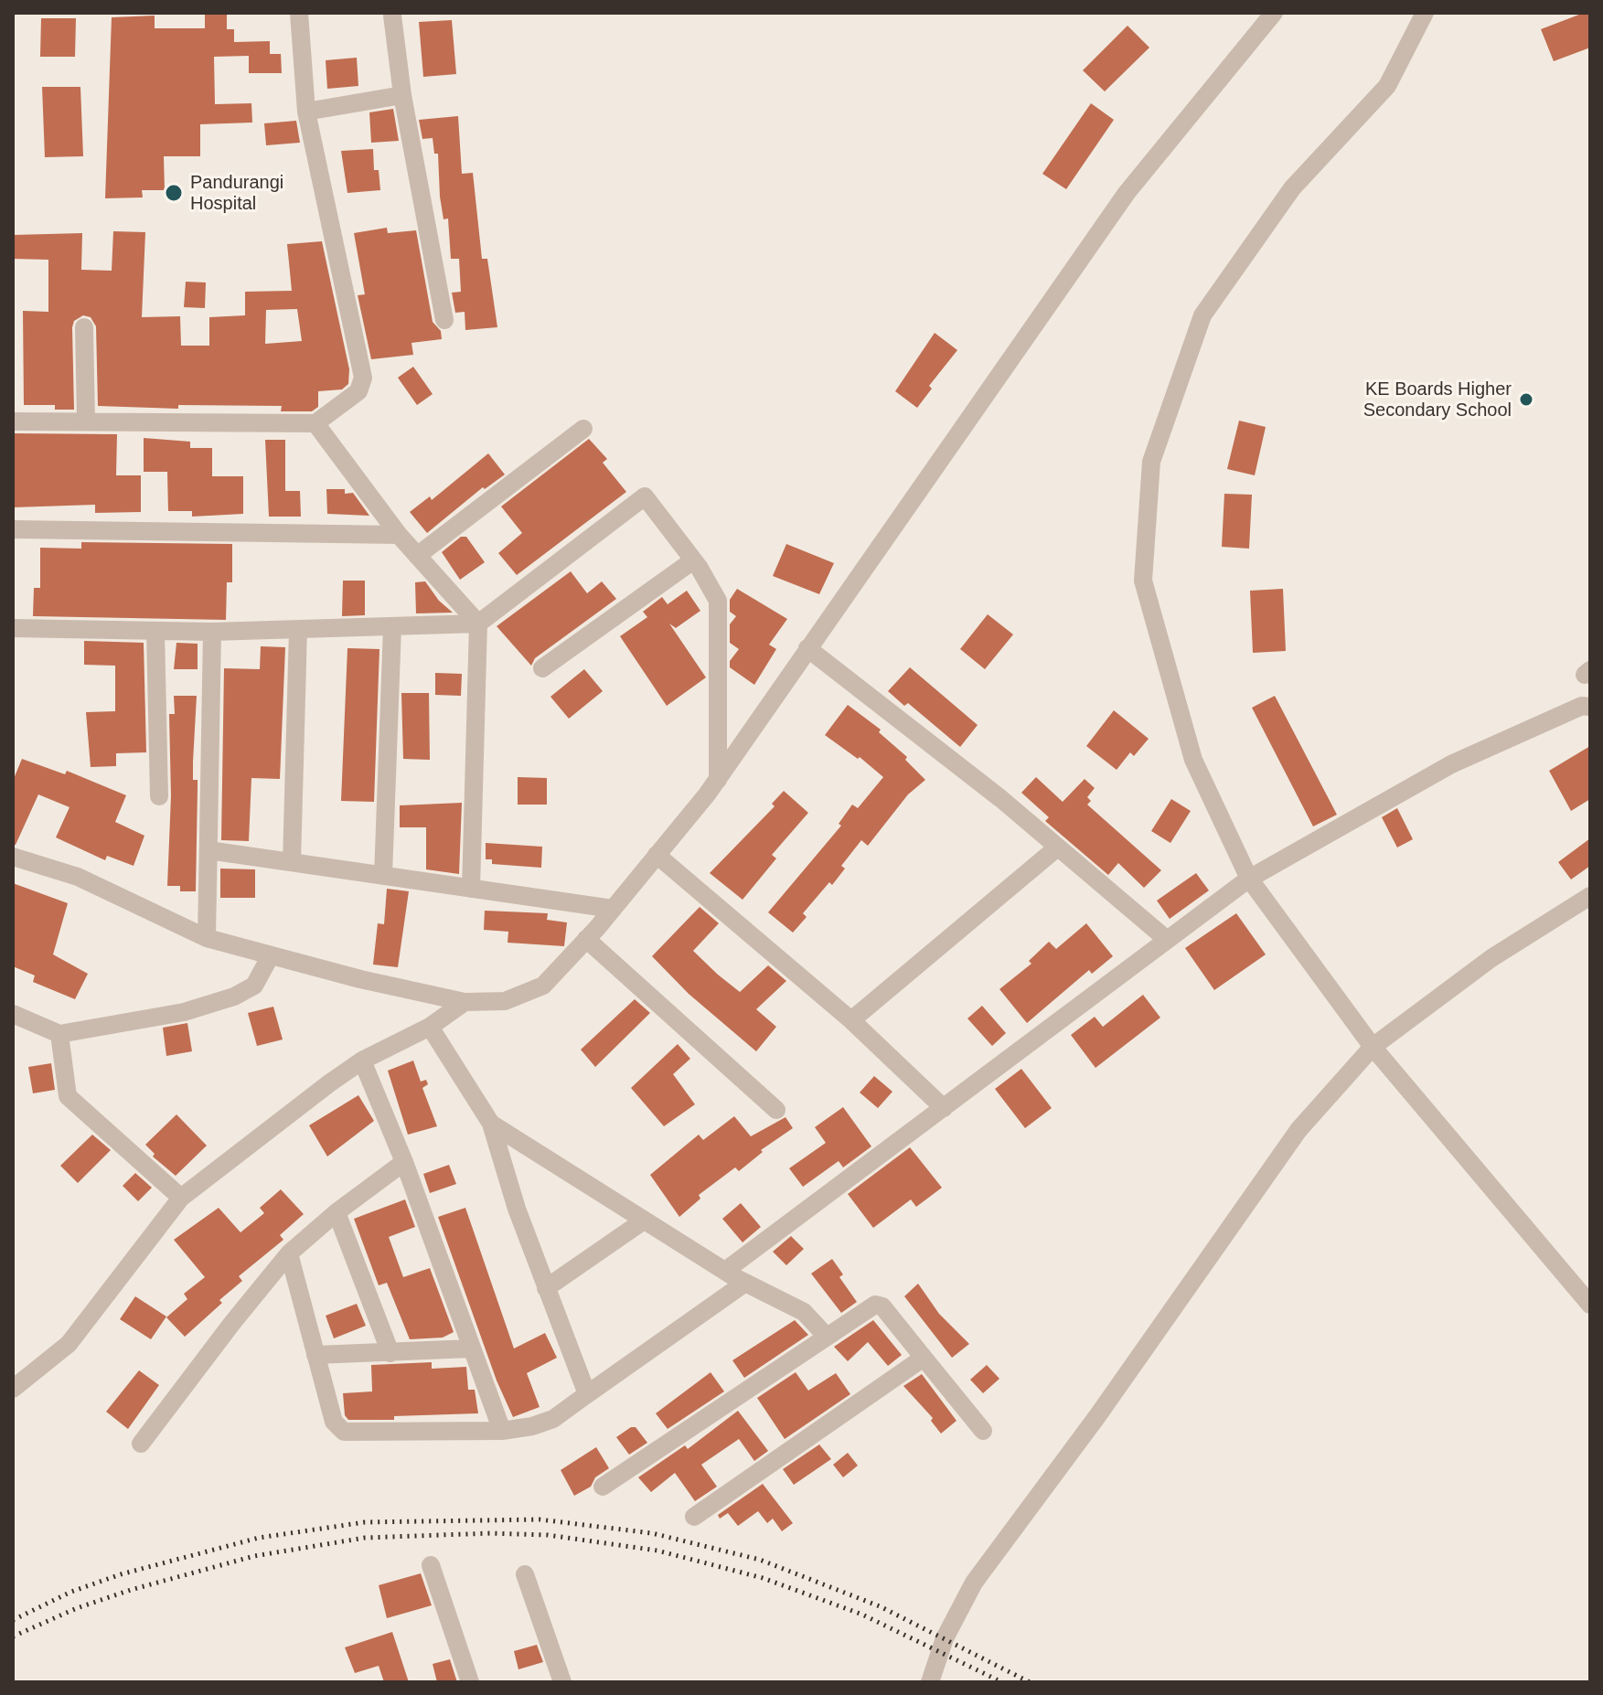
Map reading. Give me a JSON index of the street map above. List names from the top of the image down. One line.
{"places":["Pandurangi Hospital","KE Boards Higher Secondary School"]}
